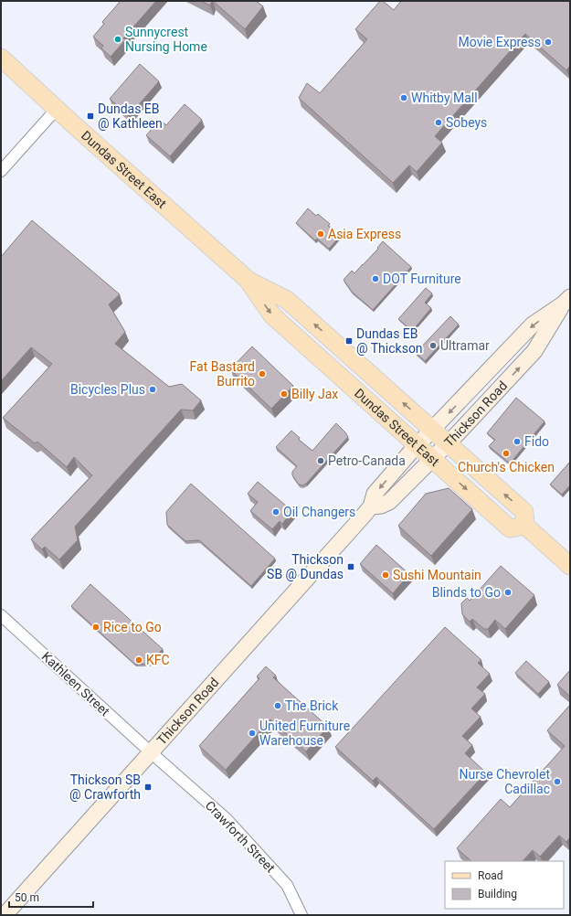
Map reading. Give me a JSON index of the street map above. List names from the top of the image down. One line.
{"streets":{"main road":["Dundas Street East","Thickson Road"],"street":["Kathleen Street","Crawforth Street"]},"crossings":[["Dundas Street East","Thickson Road"],["Thickson Road","Kathleen Street"],["Thickson Road","Crawforth Street"],["Kathleen Street","Crawforth Street"]],"places":{"other":["Sunnycrest Nursing Home","Movie Express","Whitby Mall","Sobeys","Asia Express","DOT Furniture","Ultramar","Fat Bastard Burrito","Bicycles Plus","Billy Jax","Fido","Church's Chicken","Petro-Canada","Oil Changers","Sushi Mountain","Blinds to Go","Rice to Go","KFC","The Brick","United Furniture Warehouse","Nurse Chevrolet Cadillac"],"transit":["Dundas EB @ Kathleen","Dundas EB @ Thickson","Thickson SB @ Dundas","Thickson SB @ Crawforth"]},"legend":["Road","Building"],"scale_bar":"50 m"}
